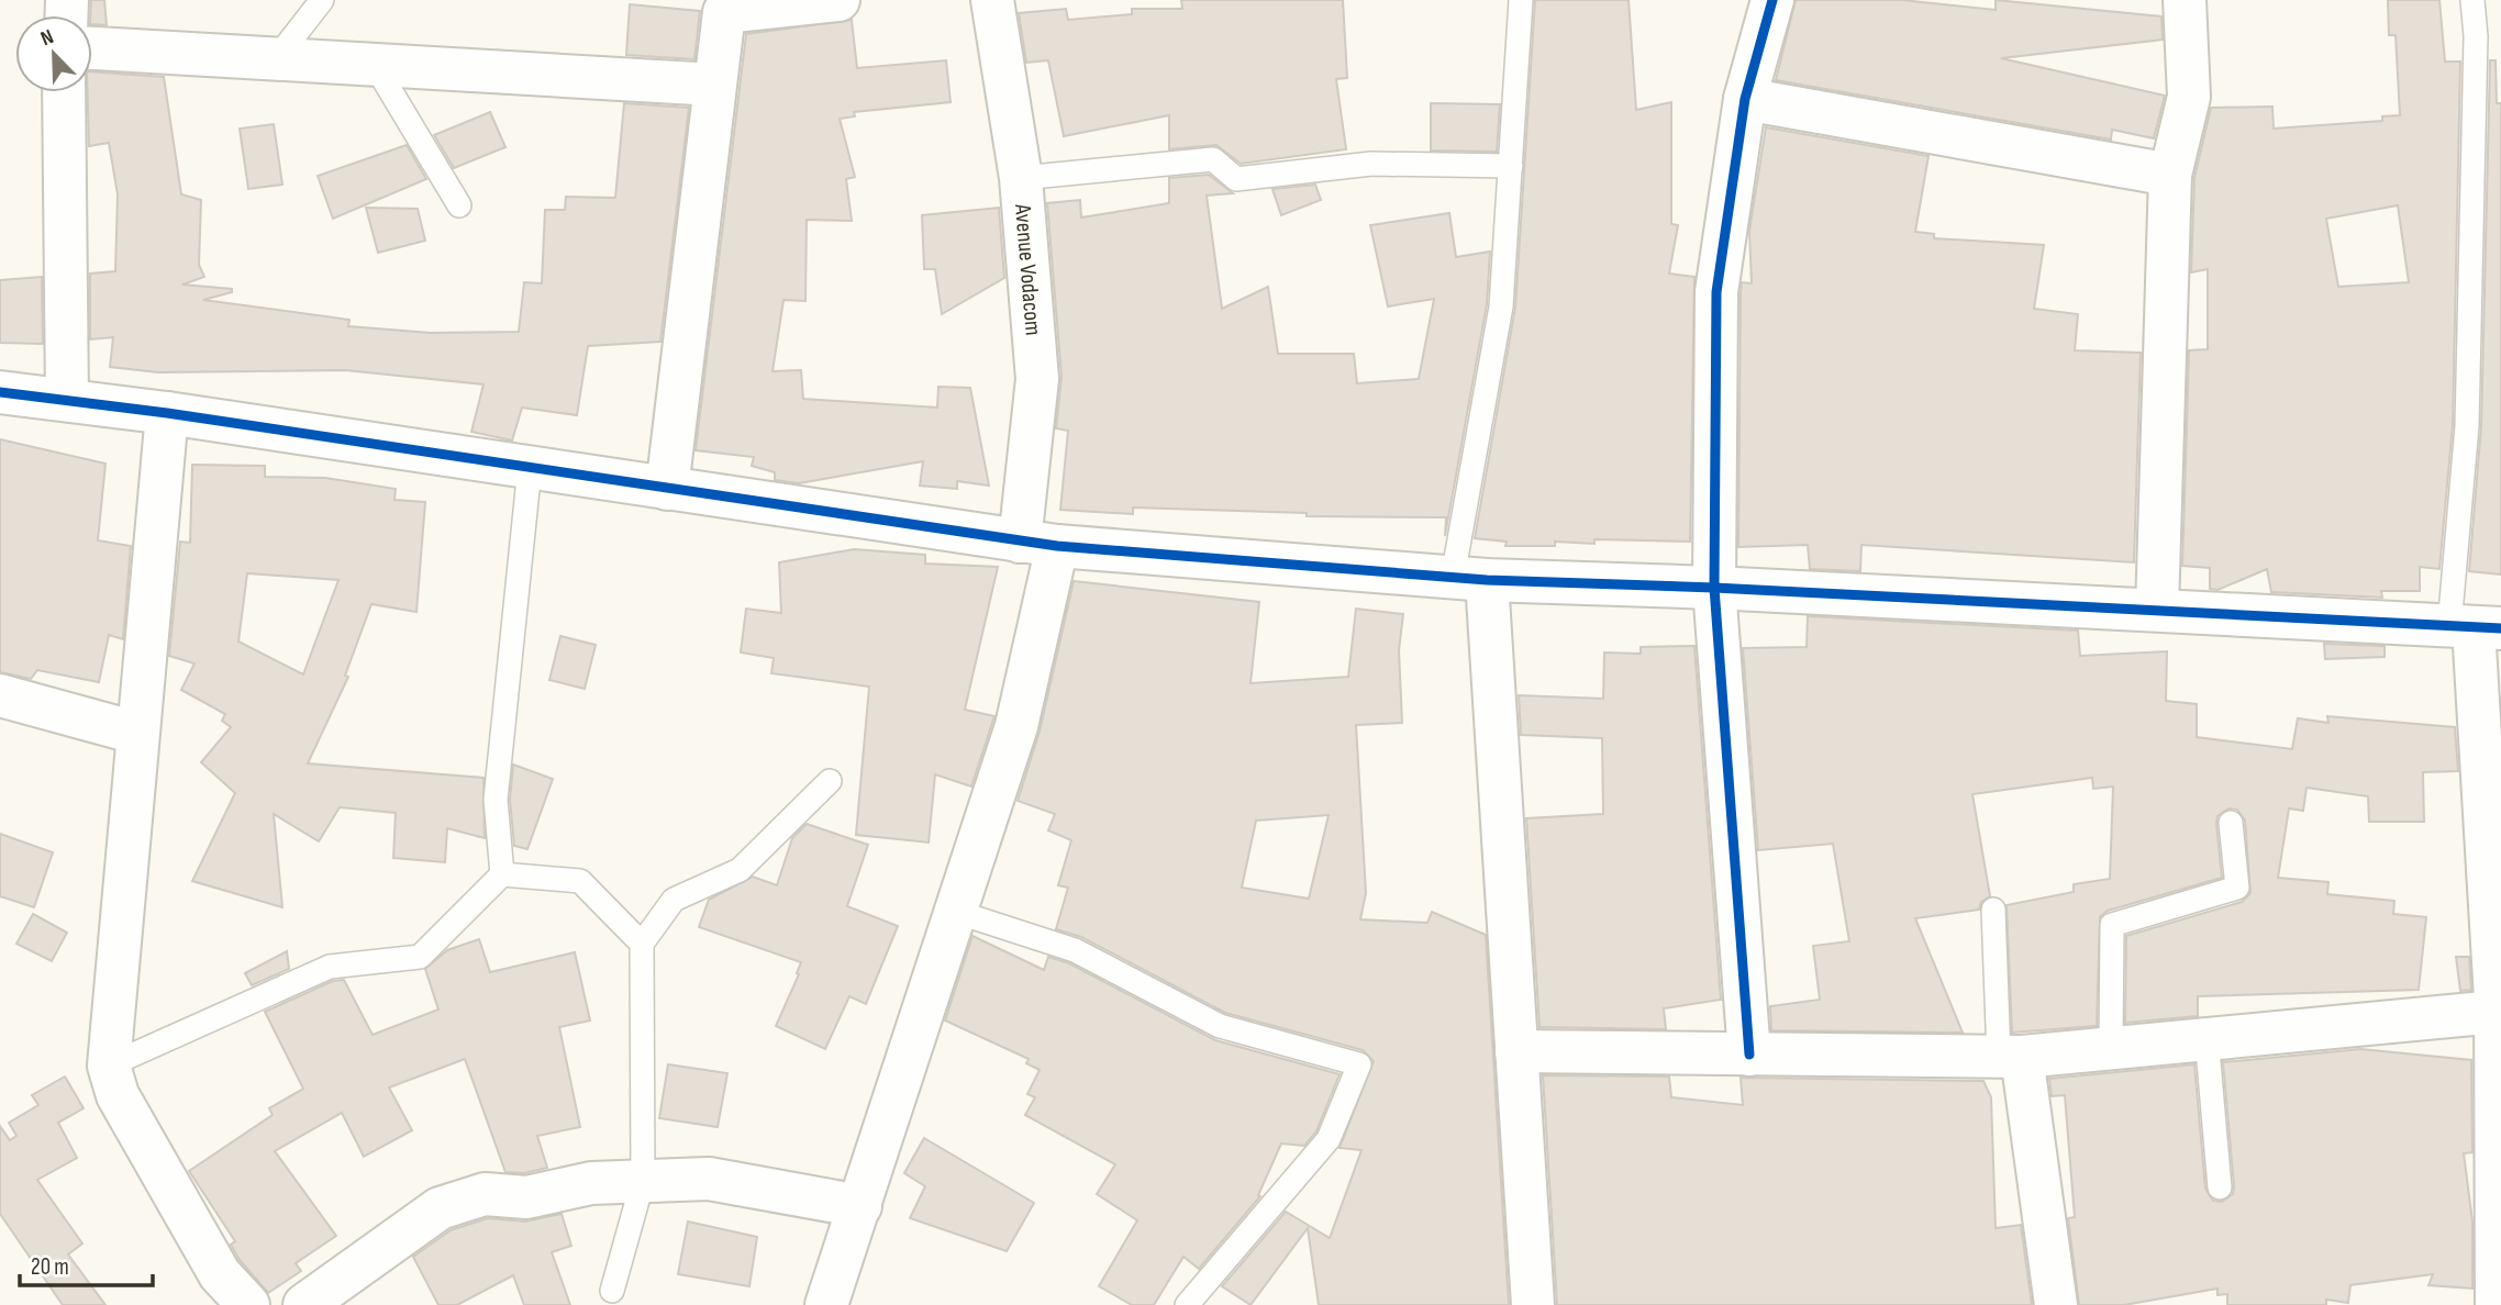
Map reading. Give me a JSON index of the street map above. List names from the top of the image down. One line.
{"streets":{"street":["Avenue Vodacom"]},"scale_bar":"20 m","north":"top left"}
